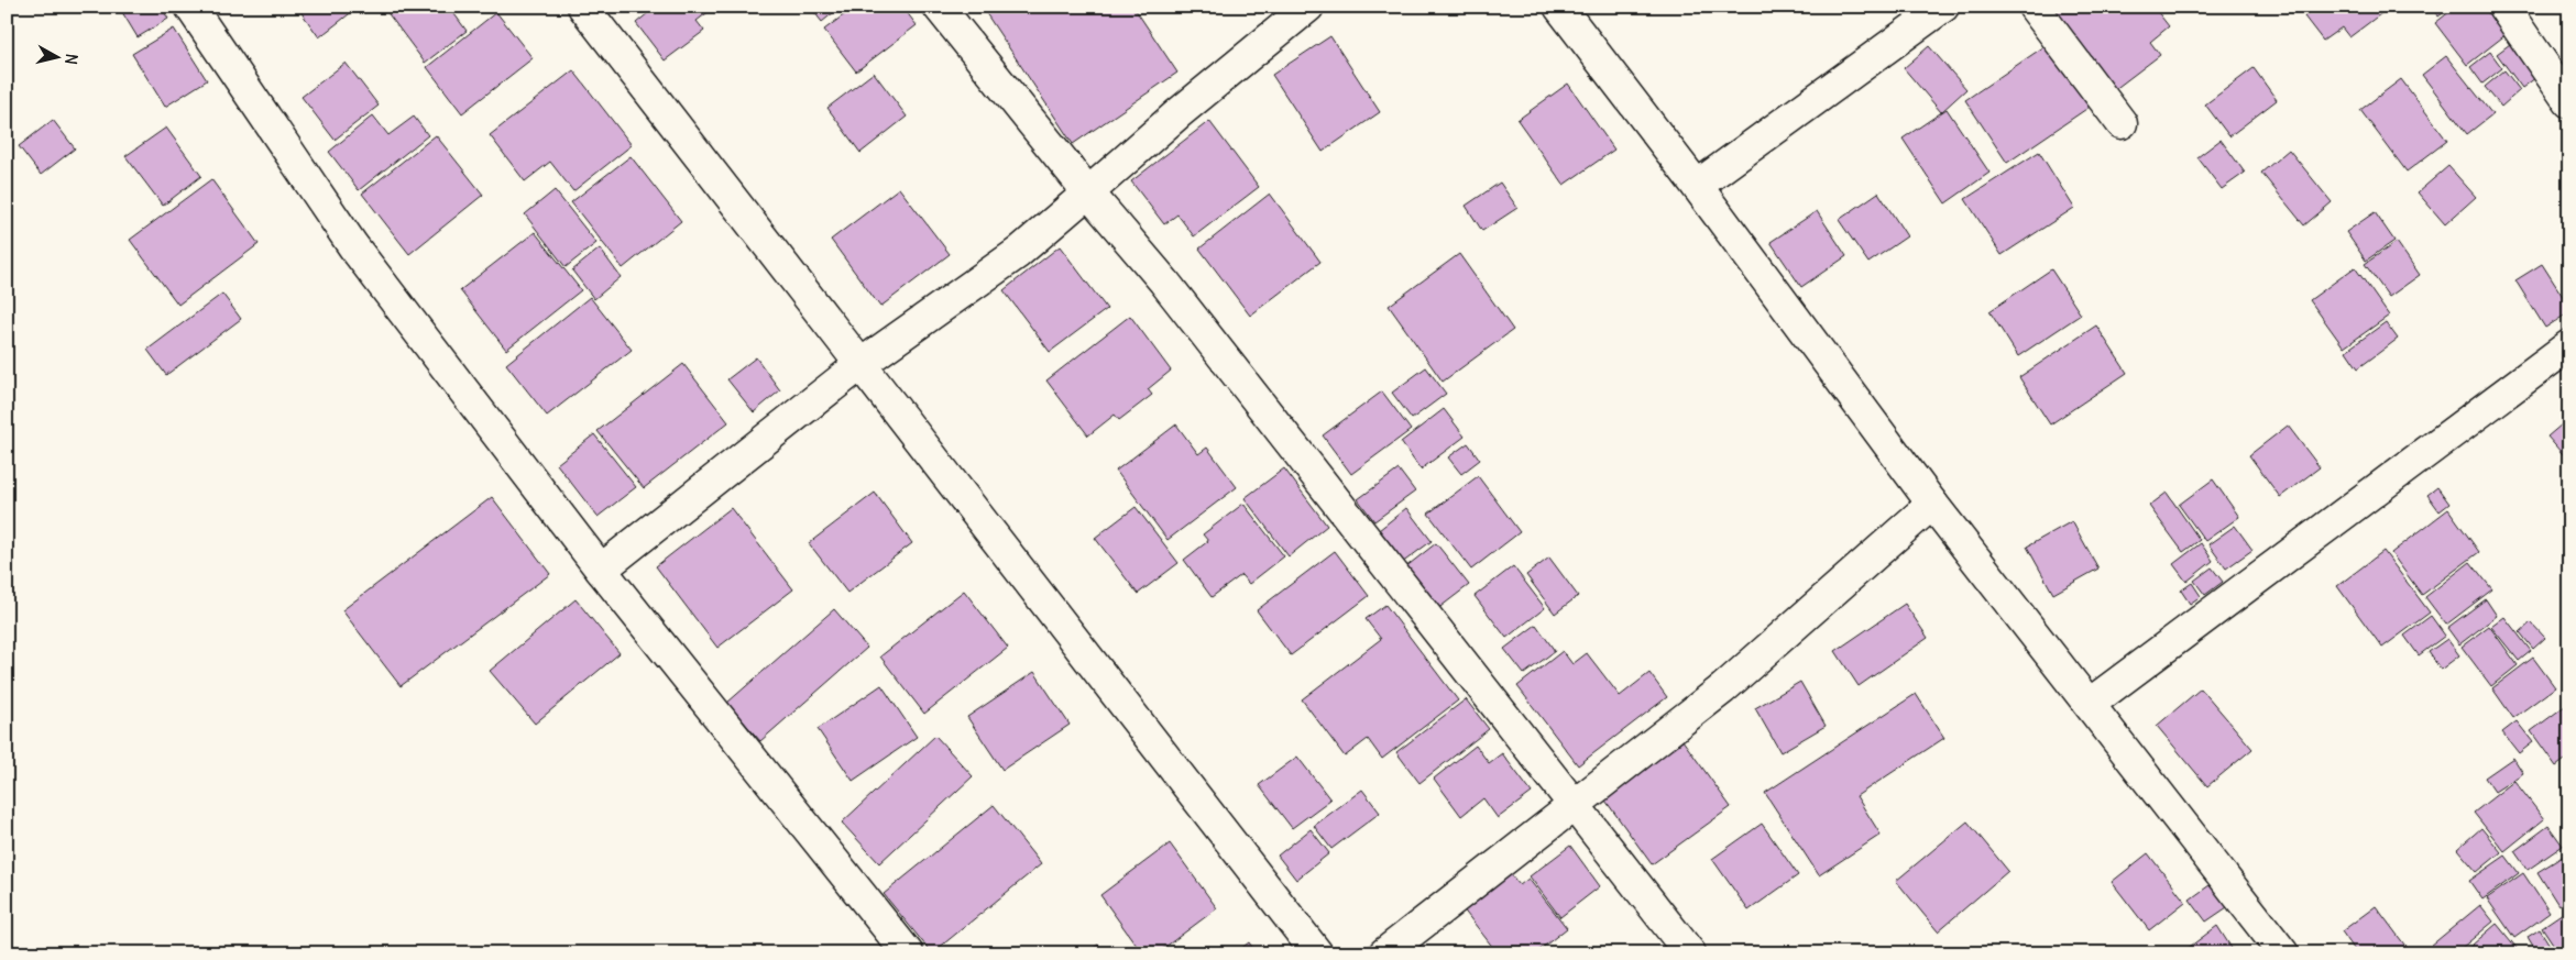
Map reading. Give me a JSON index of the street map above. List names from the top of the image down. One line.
{"north":"right"}
